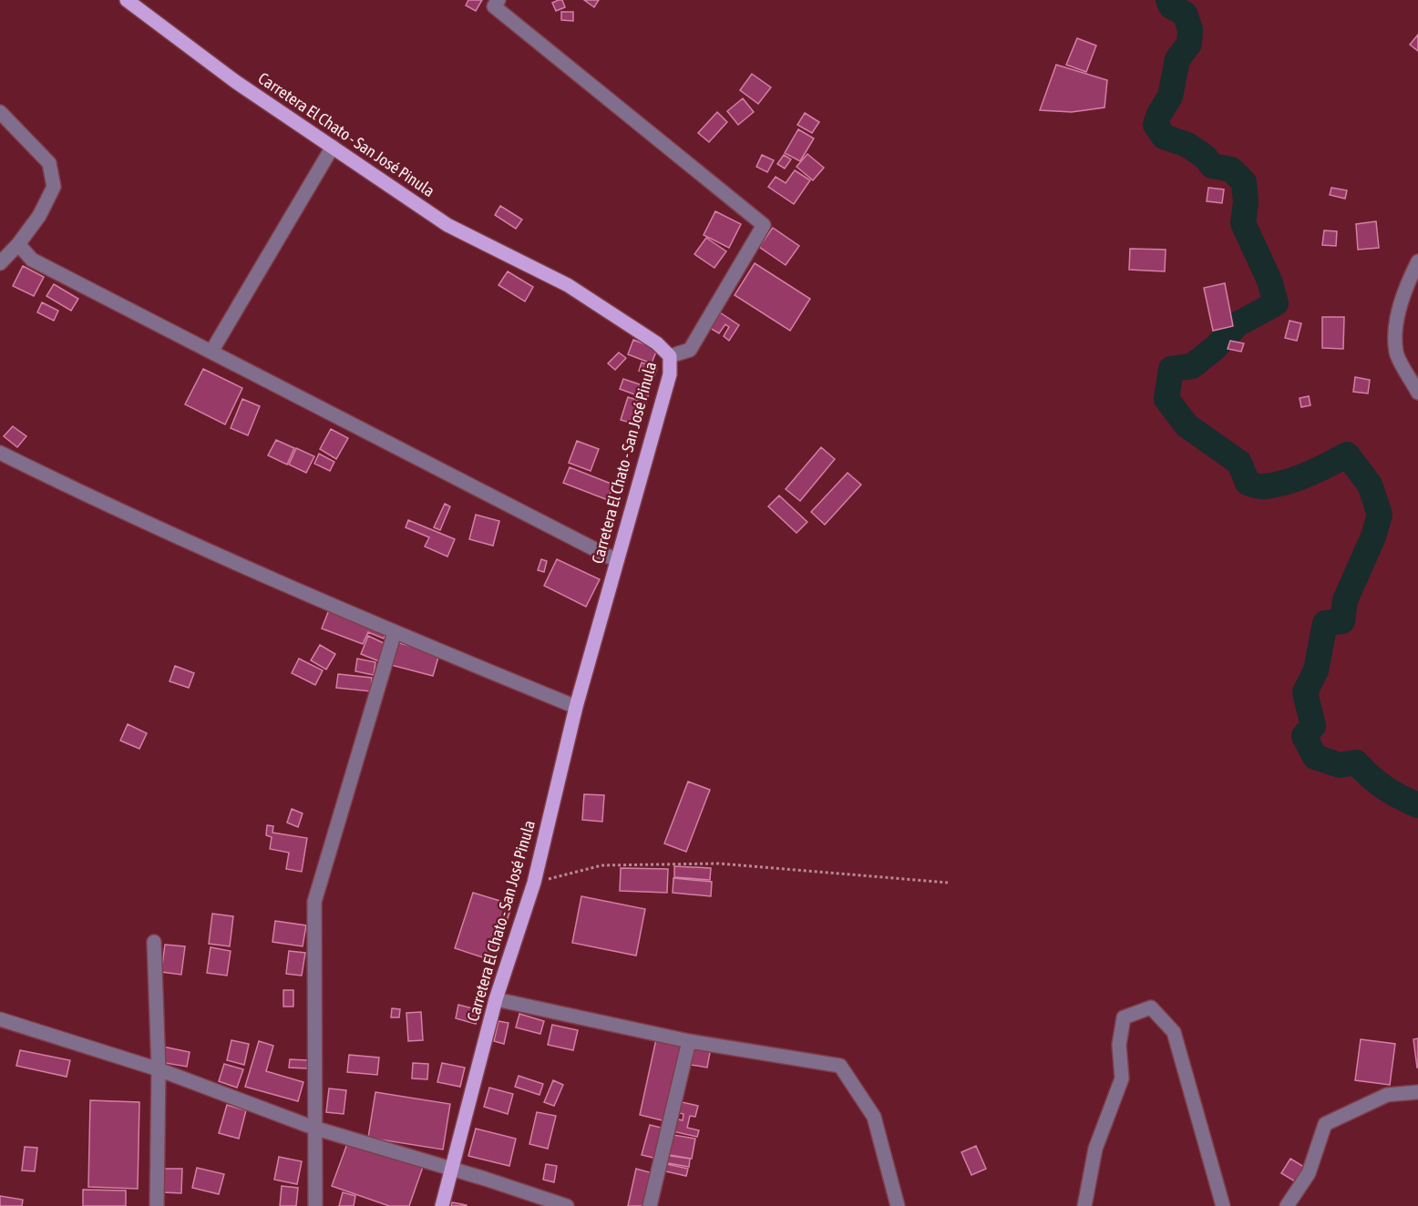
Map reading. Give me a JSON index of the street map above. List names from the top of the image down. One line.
{"streets":{"main road":["Carretera El Chato - San José Pinula"]}}
